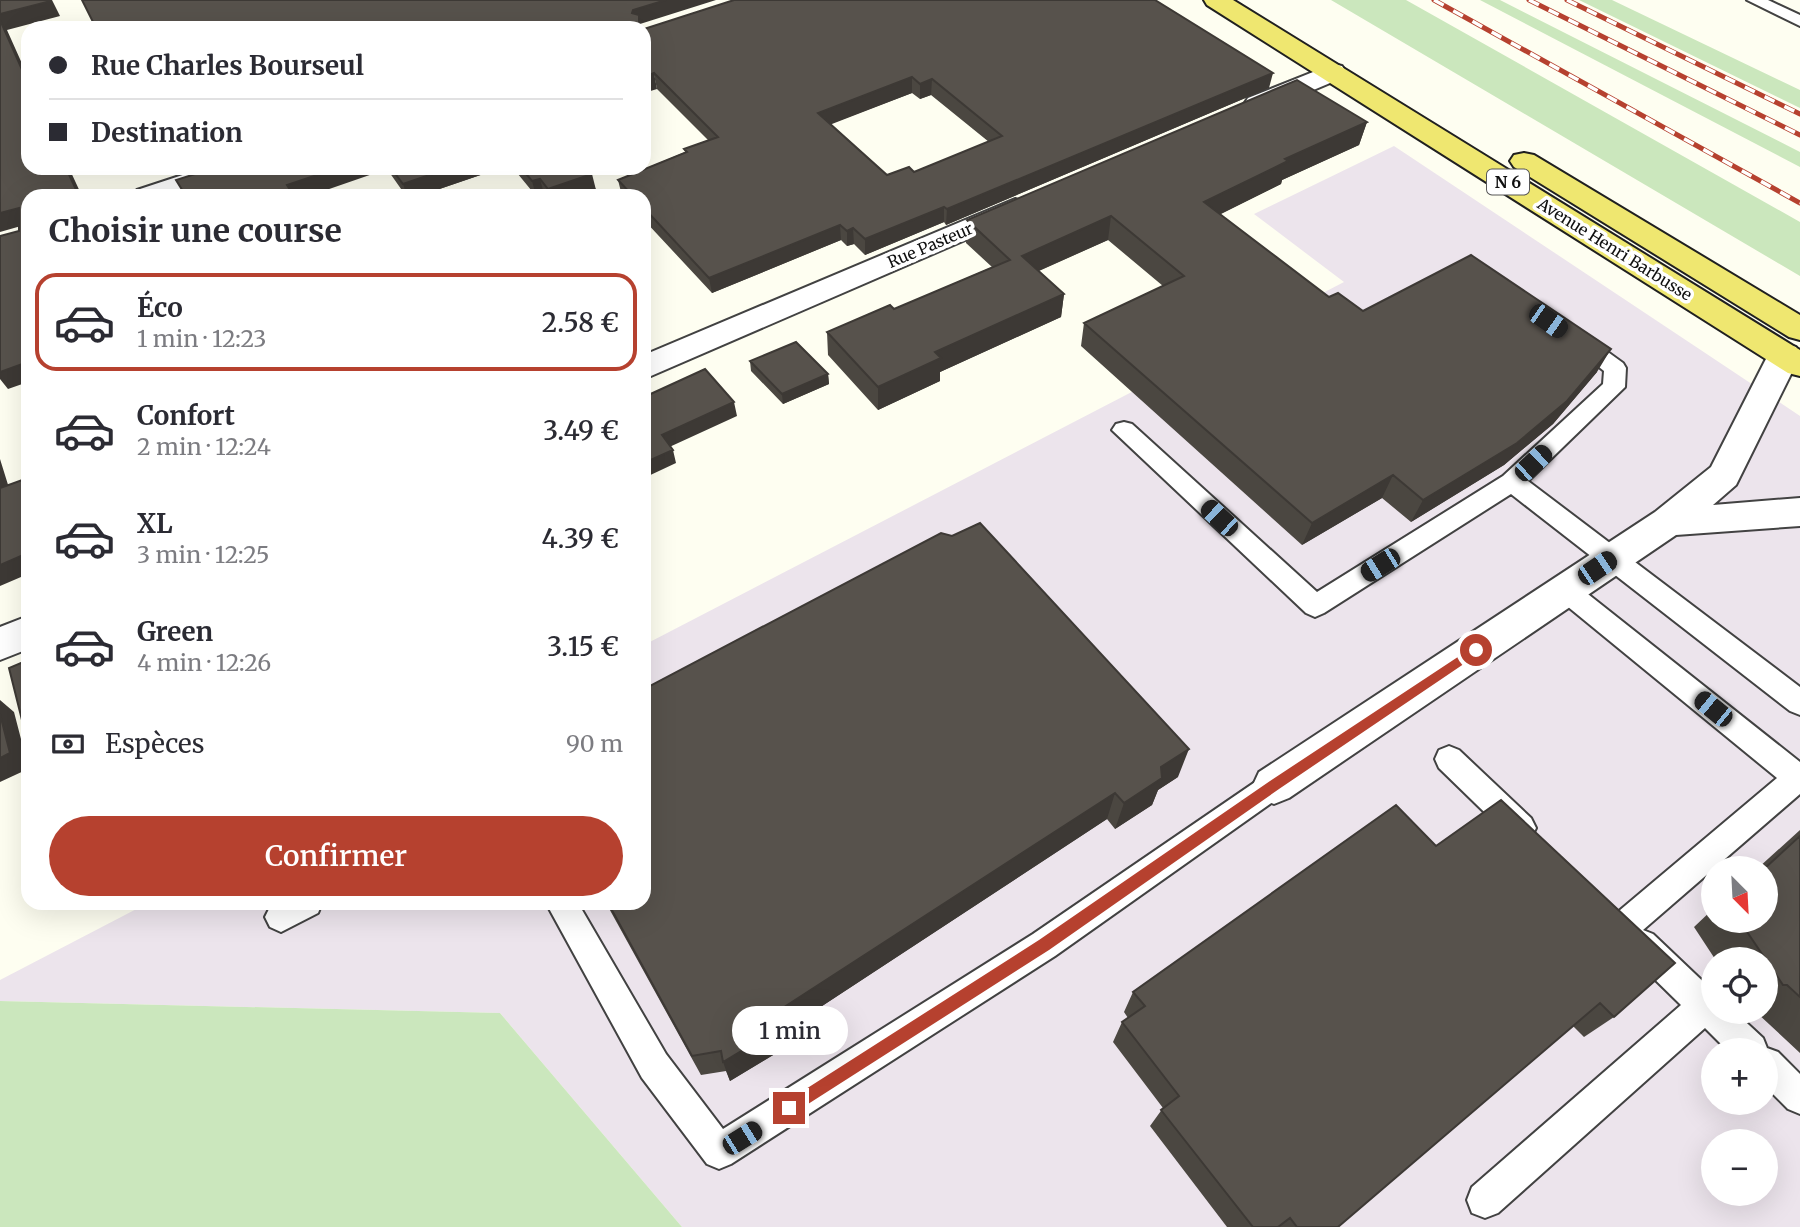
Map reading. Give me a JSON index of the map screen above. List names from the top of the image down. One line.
{"streets":{"main road":["N 6","Avenue Henri Barbusse"],"street":["Rue Pasteur"]},"north":"bottom right","page":{"banner":["Rue Charles Bourseul","Destination"],"heading":"Choisir une course","list":[{"name":"Éco","note":"1 min · 12:23","value":"2.58 €"},{"name":"Confort","note":"2 min · 12:24","value":"3.49 €"},{"name":"XL","note":"3 min · 12:25","value":"4.39 €"},{"name":"Green","note":"4 min · 12:26","value":"3.15 €"}],"pay":["Espèces","90 m"],"buttons":"Confirmer","map_buttons":["+","−"],"bubble":"1 min"}}
